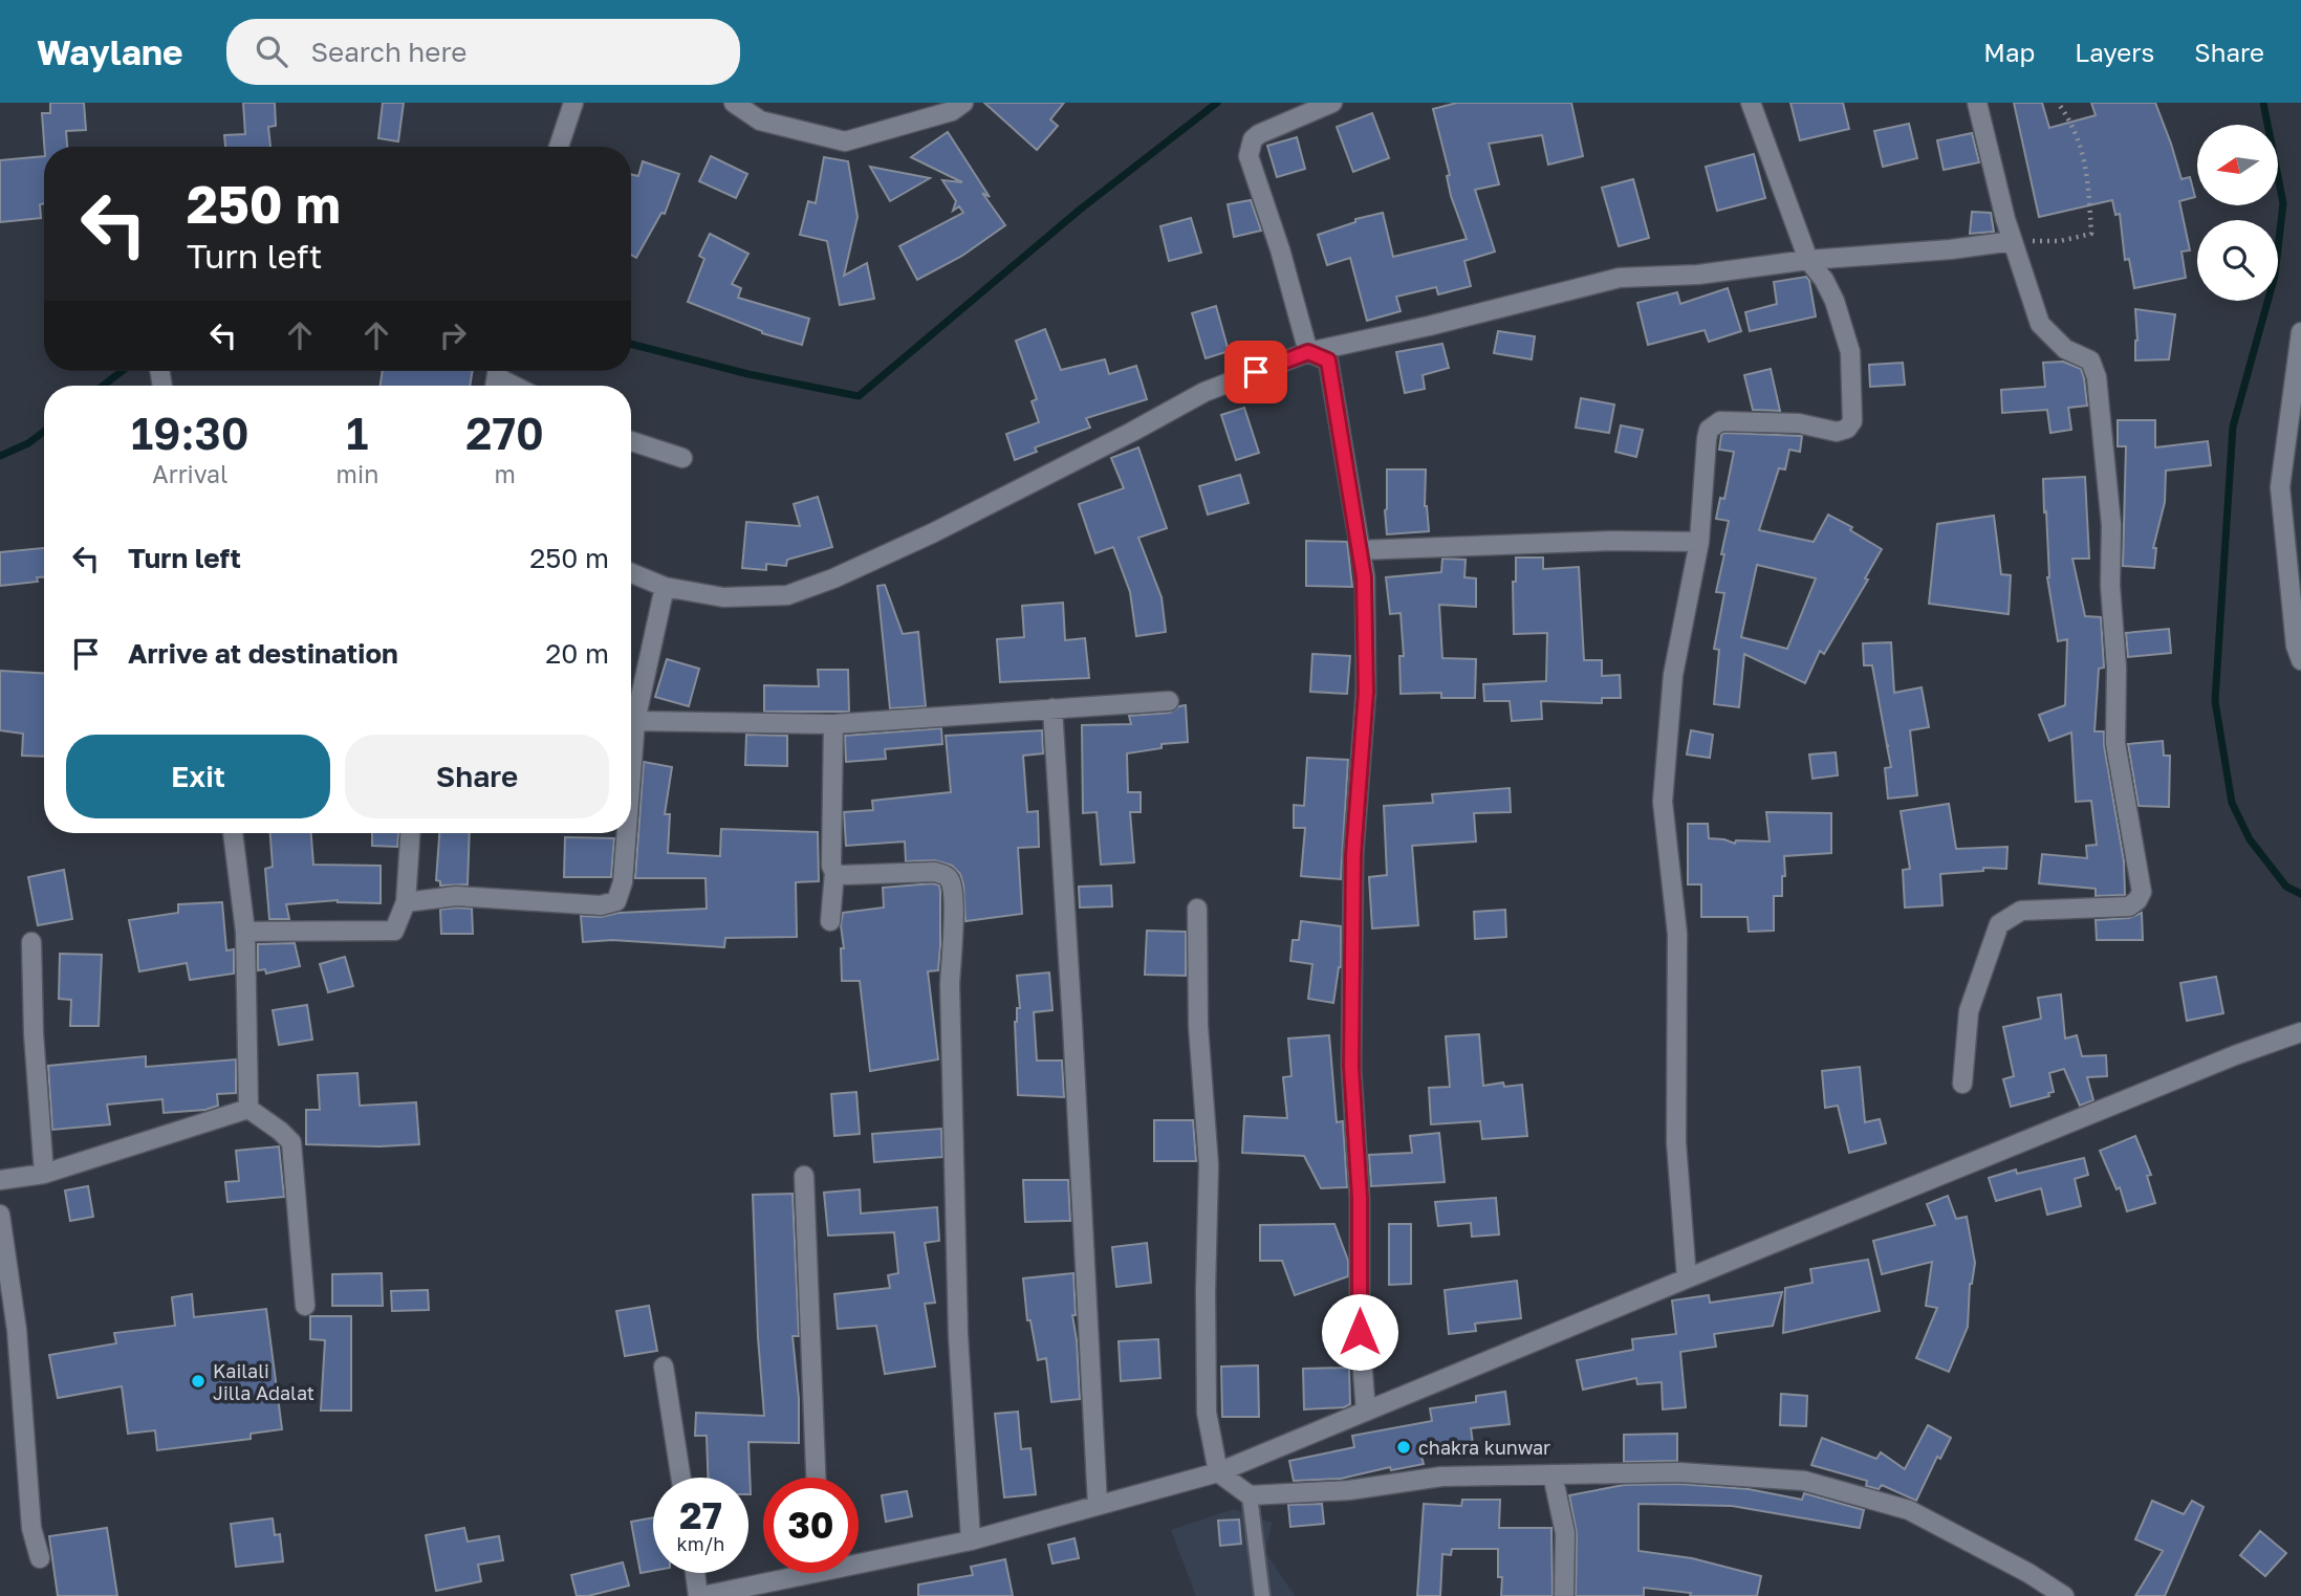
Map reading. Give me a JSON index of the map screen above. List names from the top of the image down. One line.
{"places":["Kailali Jilla Adalat","chakra kunwar"],"north":"left","page":{"header":"Waylane","search":"Search here","nav":["Map","Layers","Share"],"turn":["250 m","Turn left"],"eta":["19:30","Arrival","1","min","270","m"],"list":[{"name":"Turn left","value":"250 m"},{"name":"Arrive at destination","value":"20 m"}],"buttons":["Exit","Share"],"speed":"27 km/h","limit":"30"}}
